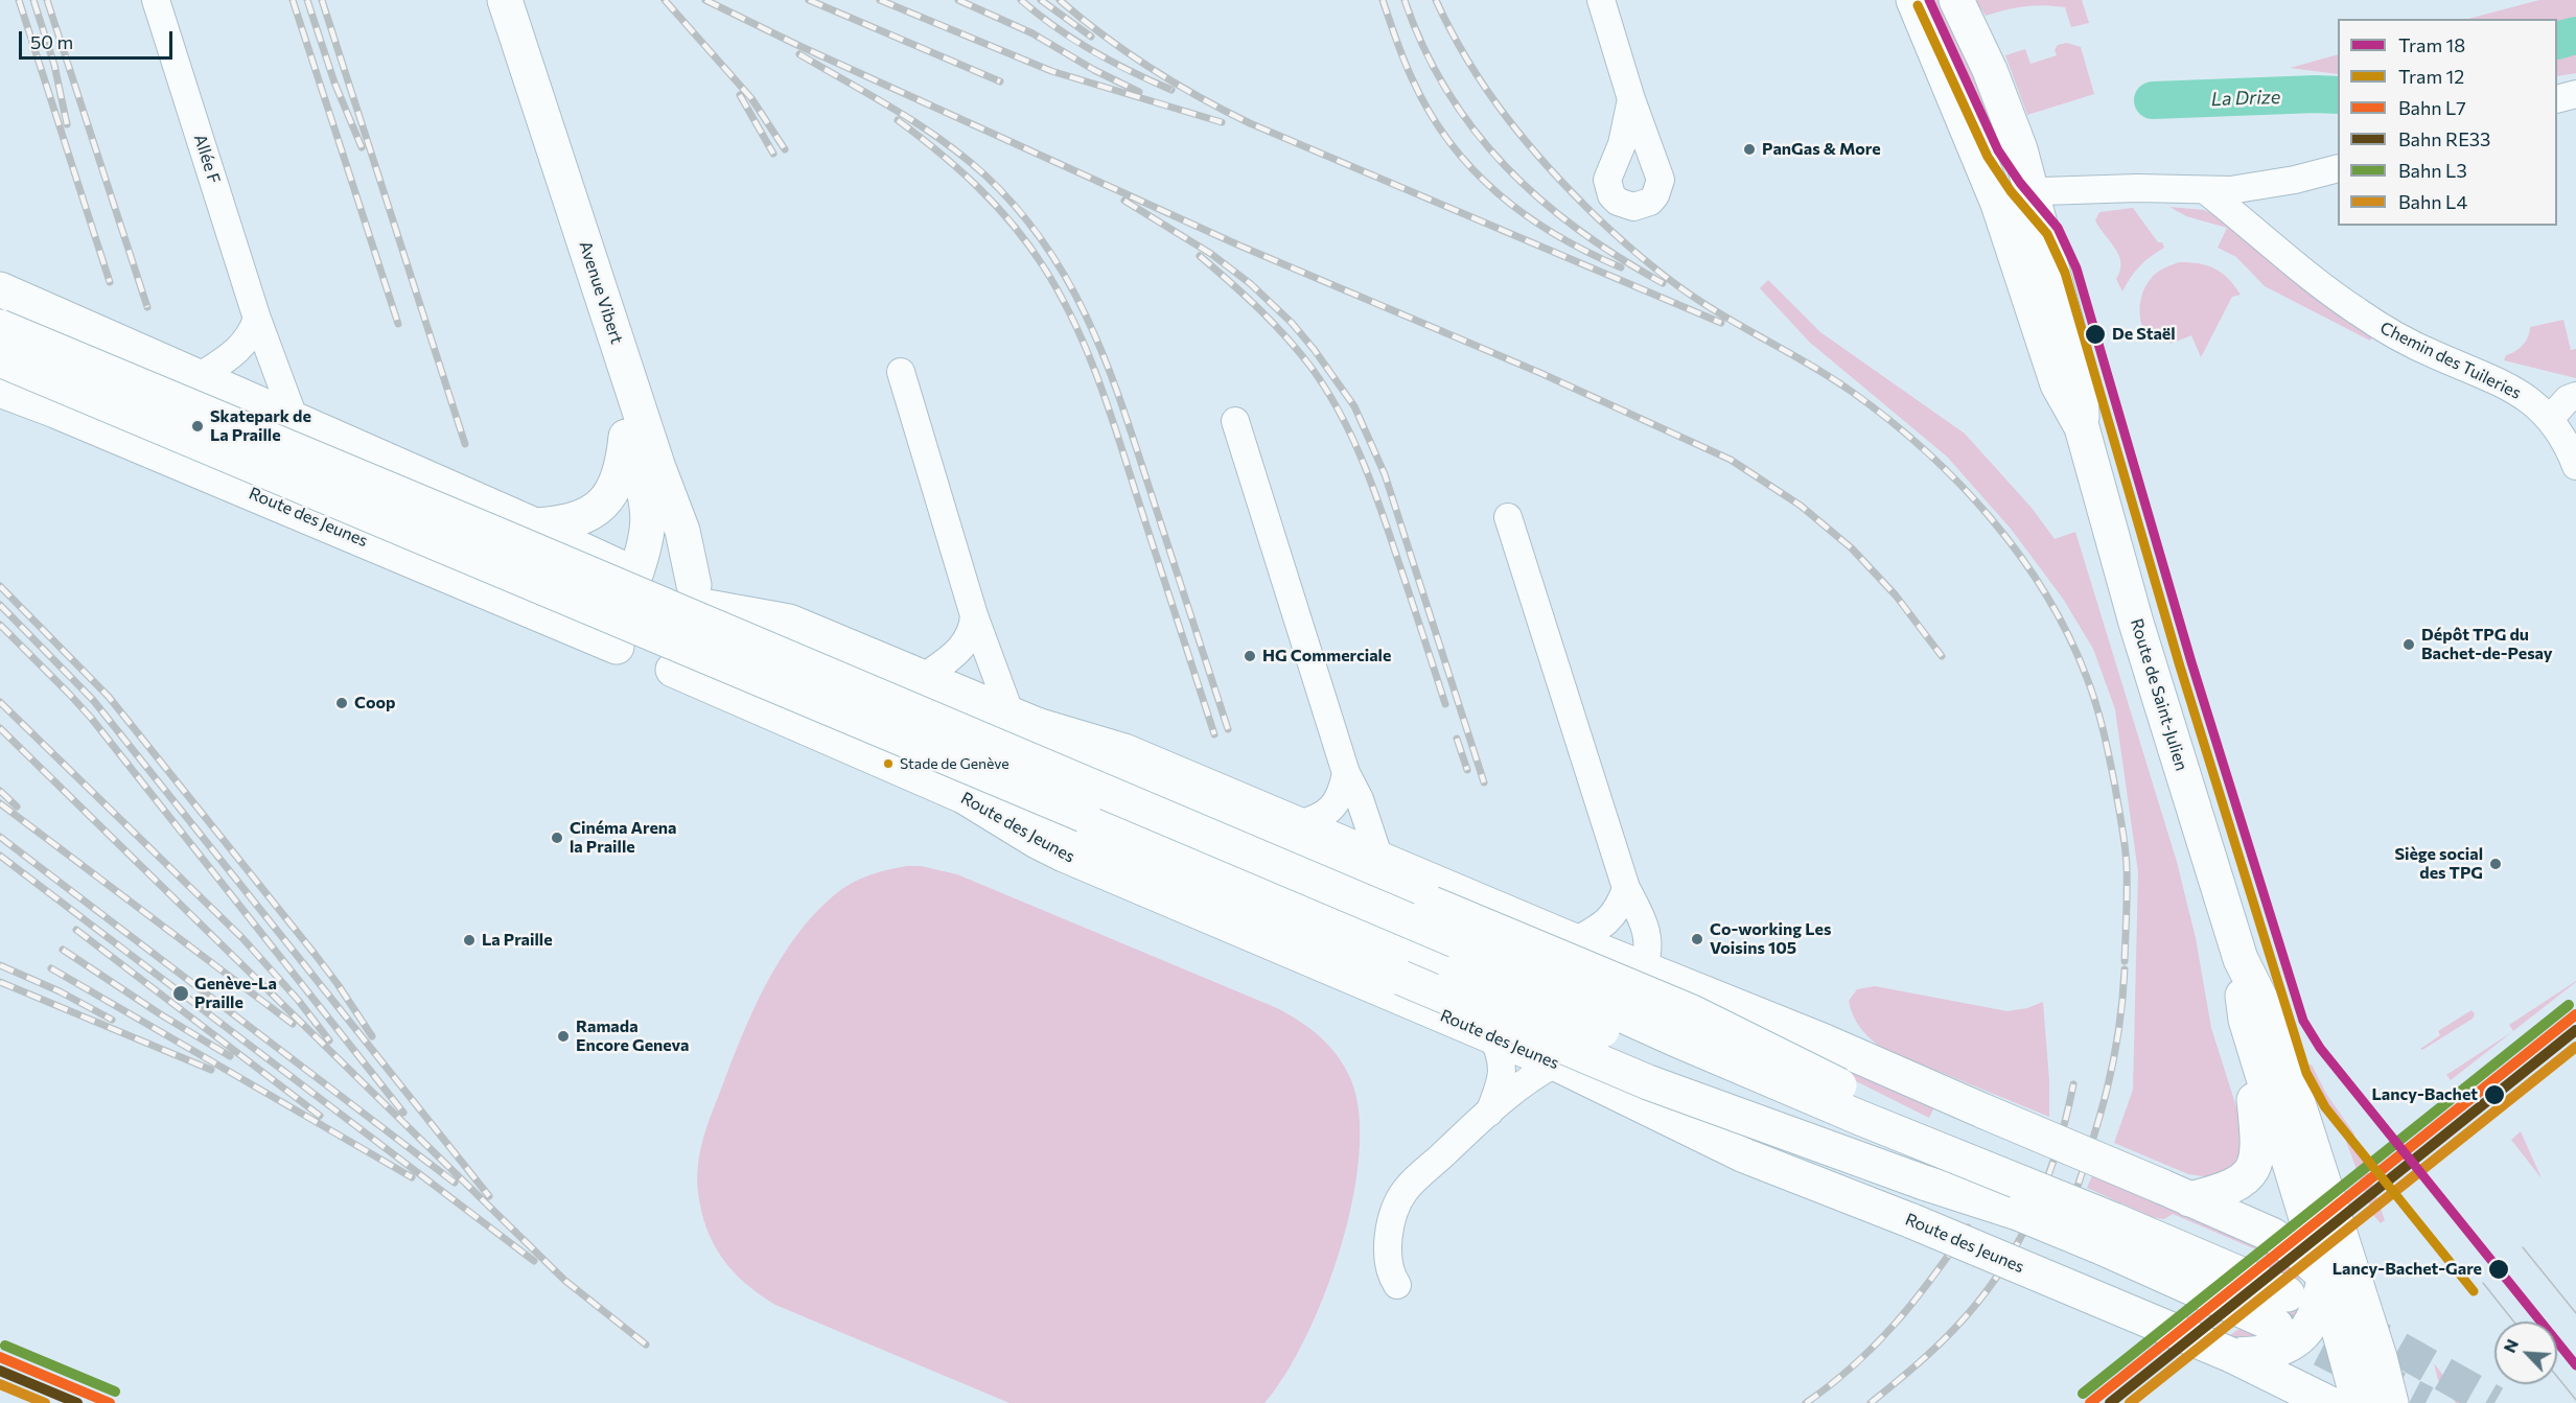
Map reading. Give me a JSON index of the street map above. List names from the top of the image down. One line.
{"streets":{"main road":["Avenue Vibert","Route des Jeunes","Route de Saint-Julien"],"street":["Allée F","Chemin des Tuileries"]},"crossings":[["Avenue Vibert","Route des Jeunes"]],"water":["La Drize"],"places":["PanGas & More","De Staël","Skatepark de La Praille","Dépôt TPG du Bachet-de-Pesay","HG Commerciale","Coop","Stade de Genève","Cinéma Arena la Praille","Siège social des TPG","Co-working Les Voisins 105","La Praille","Genève-La Praille","Ramada Encore Geneva","Lancy-Bachet","Lancy-Bachet-Gare"],"lines":["tram line 18","tram line 12","rail line L3","rail line L7","rail line RE33","rail line L4"],"legend":["Tram 18","Tram 12","Bahn L7","Bahn RE33","Bahn L3","Bahn L4"],"scale_bar":"50 m","north":"top left"}
